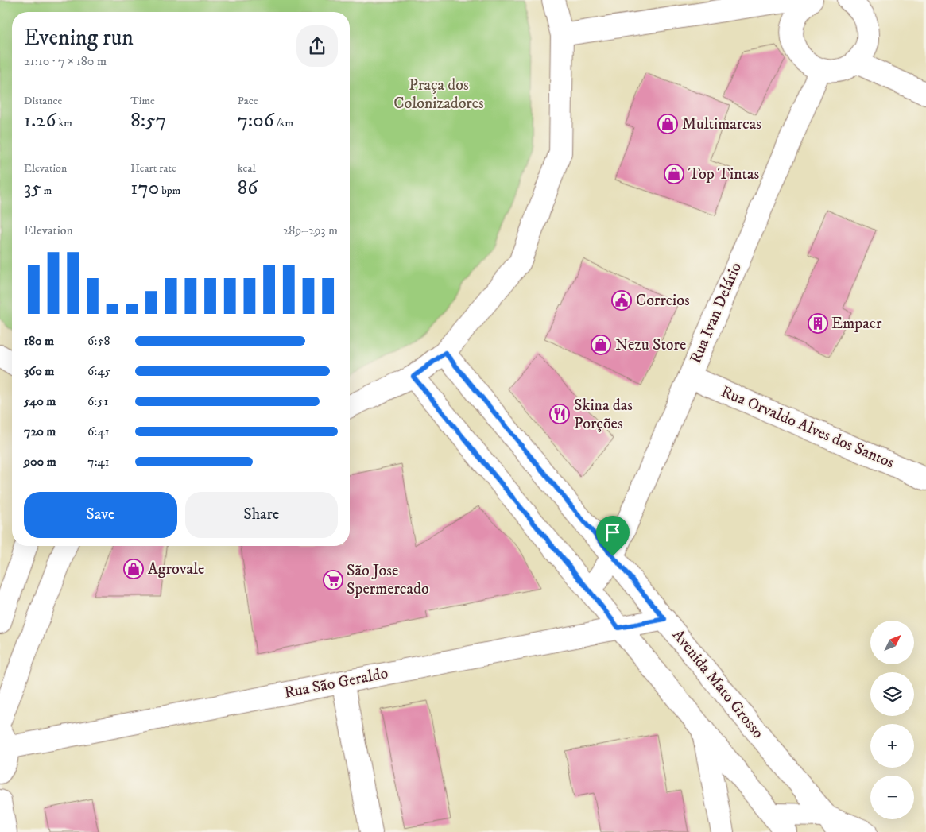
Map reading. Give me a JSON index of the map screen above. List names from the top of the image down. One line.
{"streets":{"street":["Rua Ivan Delário","Rua Orvaldo Alves dos Santos","Rua São Geraldo","Avenida Mato Grosso"]},"crossings":[["Rua Ivan Delário","Rua Orvaldo Alves dos Santos"],["Rua Ivan Delário","Avenida Mato Grosso"],["Rua São Geraldo","Avenida Mato Grosso"]],"parks":["Praça dos Colonizadores"],"places":{"shop":["Multimarcas","Top Tintas","Nezu Store","Agrovale"],"public building":["Correios"],"building":["Empaer"],"restaurant":["Skina das Porções"],"supermarket":["São Jose Spermercado"]},"north":"top right","page":{"heading":["Evening run","21:10 · 7 × 180 m"],"stats":[["Distance","1.26 km"],["Time","8:57"],["Pace","7:06 /km"],["Elevation","35 m"],["Heart rate","170 bpm"],["kcal","86"]],"chart":["Elevation","289–293 m"],"list":[{"name":"180 m","note":"6:58"},{"name":"360 m","note":"6:45"},{"name":"540 m","note":"6:51"},{"name":"720 m","note":"6:41"},{"name":"900 m","note":"7:41"}],"buttons":["Save","Share"],"map_buttons":["+","−"]}}
